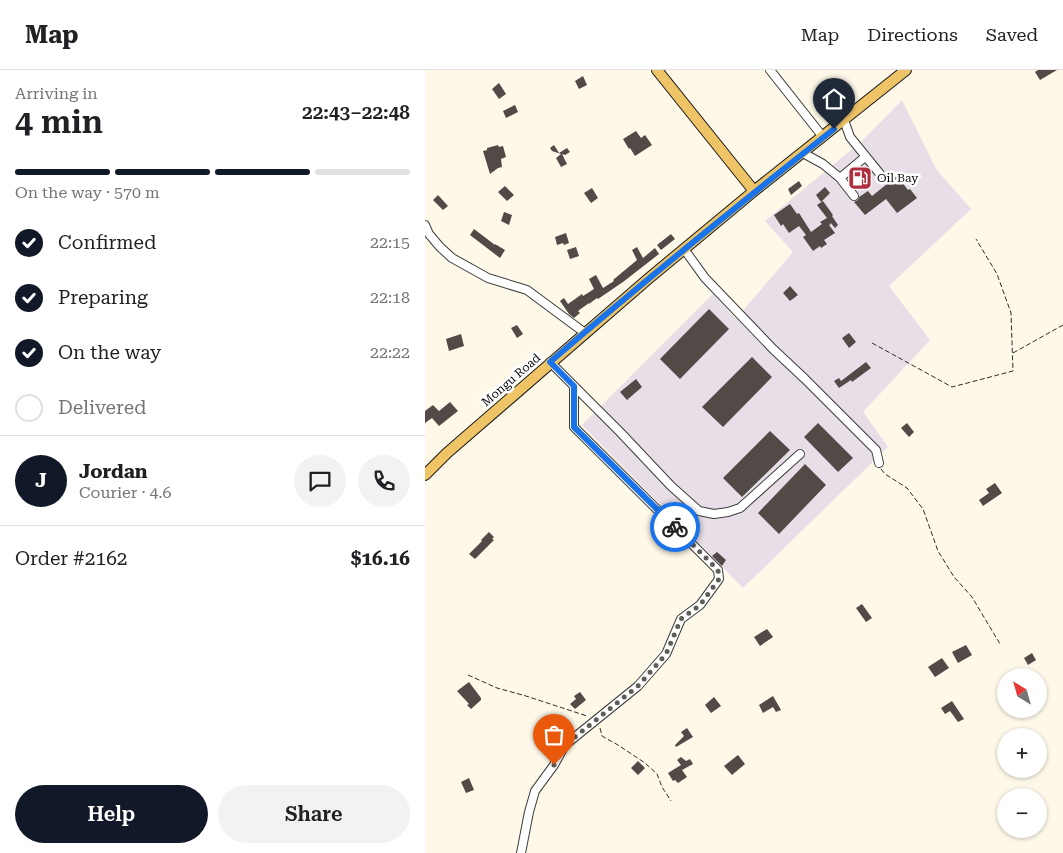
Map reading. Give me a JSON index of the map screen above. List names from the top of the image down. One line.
{"streets":{"main road":["Mongu Road"]},"places":{"fuel station":["Oil Bay"]},"north":"top left","page":{"header":"Map","nav":["Map","Directions","Saved"],"heading":["4 min","Arriving in","22:43–22:48"],"panel":["Jordan","Courier · 4.6","Order #2162","$16.16"],"bar":"On the way · 570 m","list":[["Confirmed","22:15"],["Preparing","22:18"],["On the way","22:22"],"Delivered"],"round":"J","map_buttons":["+","−"],"buttons":["Help","Share"]}}
